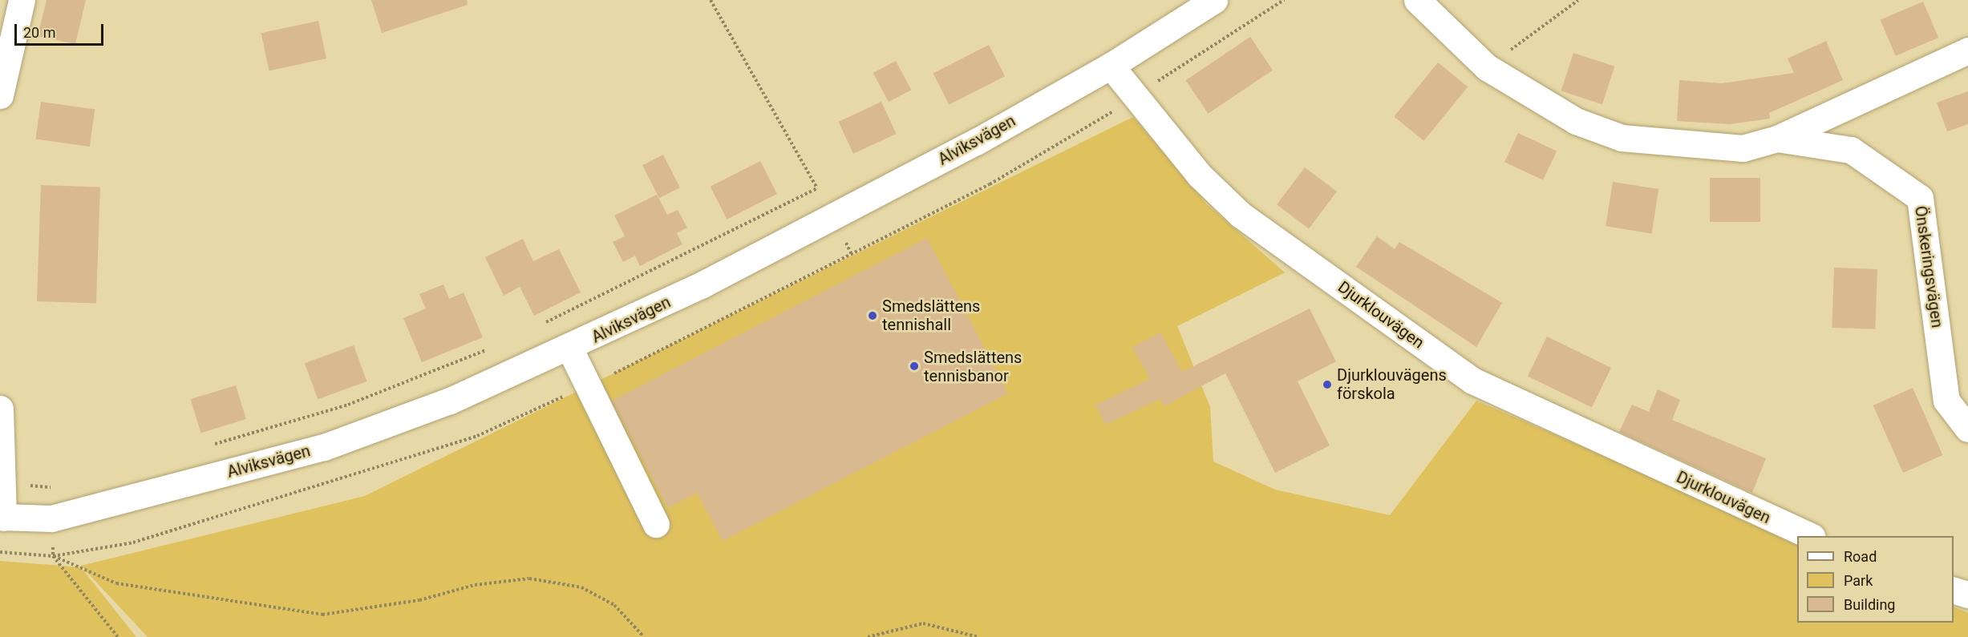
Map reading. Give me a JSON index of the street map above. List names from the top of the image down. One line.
{"streets":{"street":["Alviksvägen","Önskeringsvägen","Djurklouvägen"]},"crossings":[["Alviksvägen","Djurklouvägen"]],"places":["Smedslättens tennishall","Smedslättens tennisbanor","Djurklouvägens förskola"],"legend":["Road","Park","Building"],"scale_bar":"20 m"}
